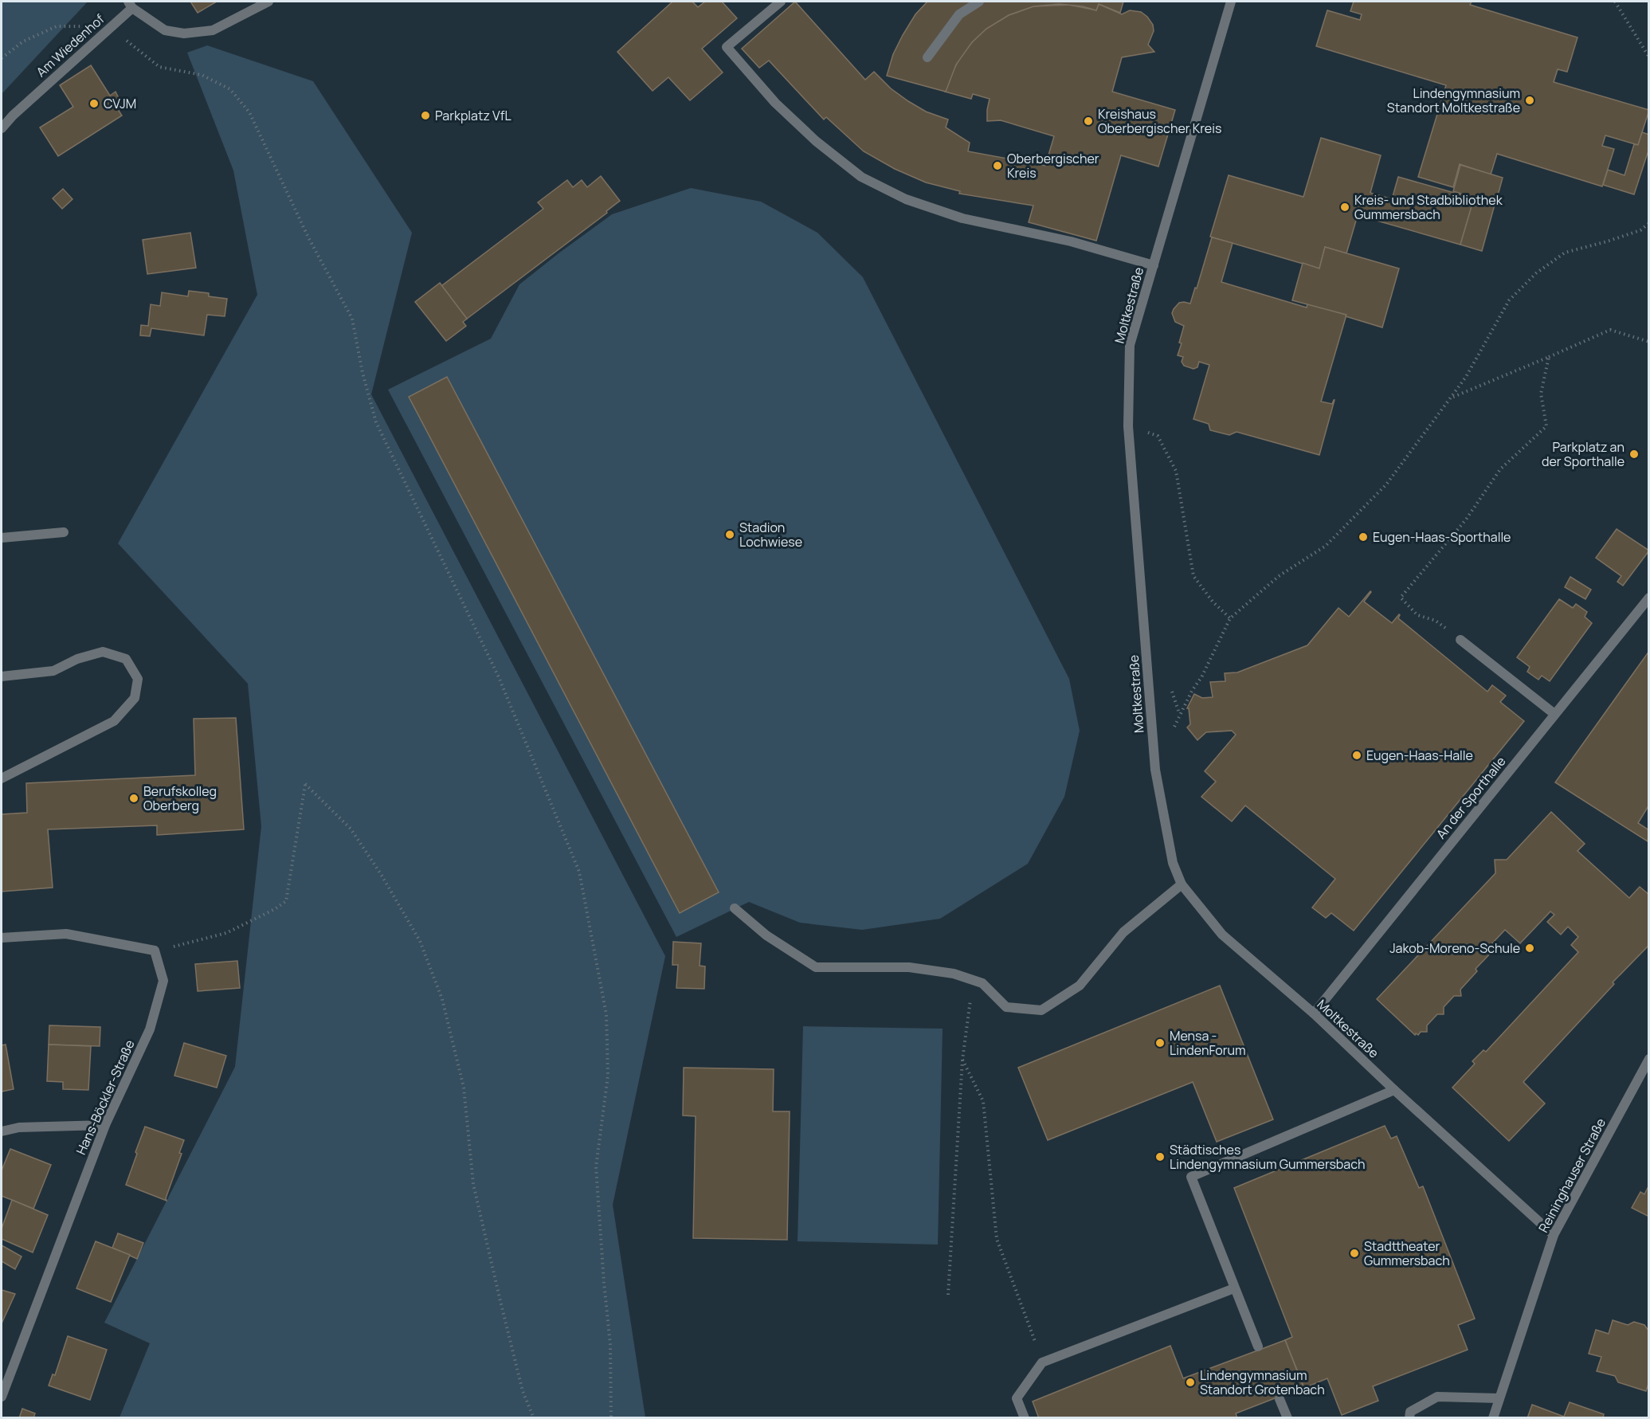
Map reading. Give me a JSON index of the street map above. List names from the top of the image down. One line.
{"streets":{"street":["Am Wiedenhof","Moltkestraße","An der Sporthalle","Hans-Böckler-Straße","Reininghauser Straße"]},"crossings":[["Moltkestraße","An der Sporthalle"],["Moltkestraße","Reininghauser Straße"]],"places":["Lindengymnasium Standort Moltkestraße","CVJM","Parkplatz VfL","Kreishaus Oberbergischer Kreis","Oberbergischer Kreis","Kreis- und Stadbibliothek Gummersbach","Parkplatz an der Sporthalle","Stadion Lochwiese","Eugen-Haas-Sporthalle","Eugen-Haas-Halle","Berufskolleg Oberberg","Jakob-Moreno-Schule","Mensa - LindenForum","Städtisches Lindengymnasium Gummersbach","Stadttheater Gummersbach","Lindengymnasium Standort Grotenbach"]}
